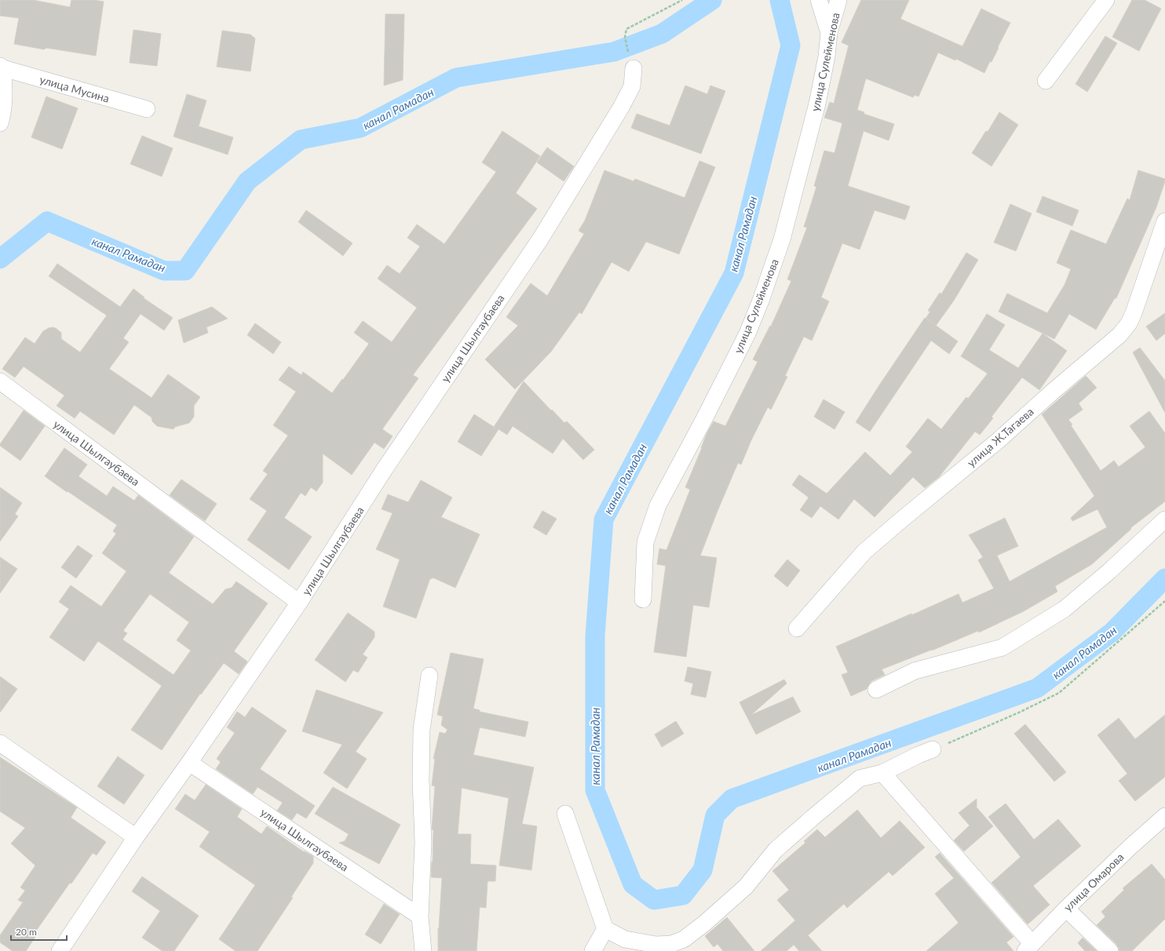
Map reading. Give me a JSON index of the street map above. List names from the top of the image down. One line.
{"streets":{"street":["улица Сулейменова","улица Мусина","улица Шылгаубаева","улица Ж.Тагаева","улица Омарова"]},"water":["канал Рамадан"],"scale_bar":"20 m"}
